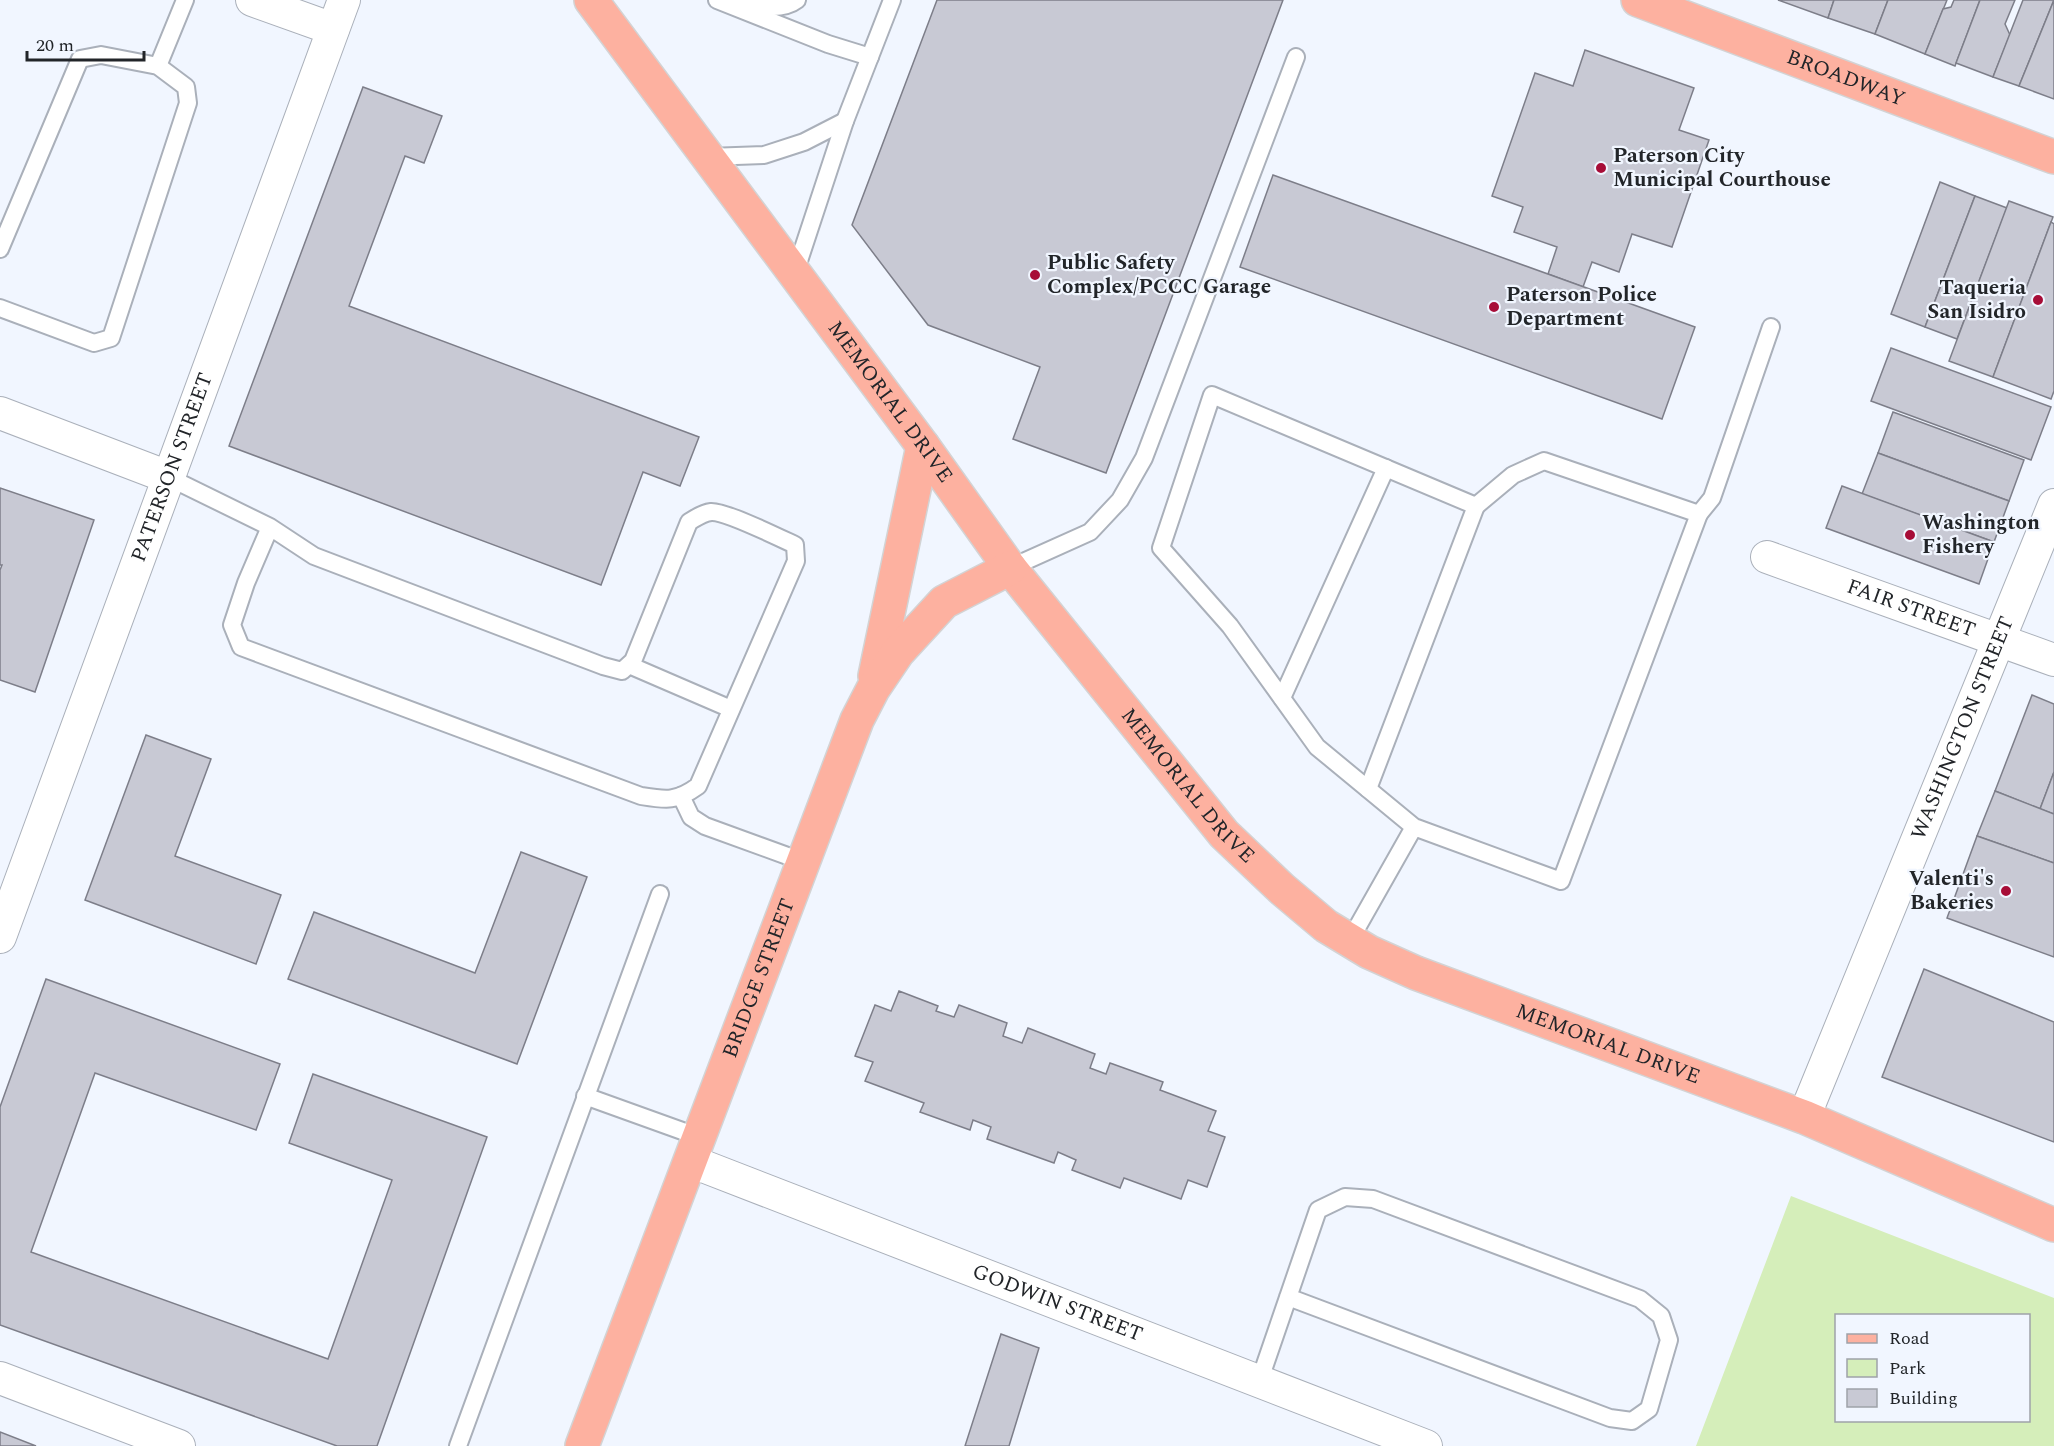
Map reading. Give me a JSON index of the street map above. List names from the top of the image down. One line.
{"streets":{"main road":["BROADWAY","MEMORIAL DRIVE","BRIDGE STREET"],"street":["PATERSON STREET","FAIR STREET","WASHINGTON STREET","GODWIN STREET"]},"crossings":[["MEMORIAL DRIVE","WASHINGTON STREET"],["MEMORIAL DRIVE","BRIDGE STREET"],["FAIR STREET","WASHINGTON STREET"],["BRIDGE STREET","GODWIN STREET"]],"places":["Paterson City Municipal Courthouse","Public Safety Complex/PCCC Garage","Taqueria San Isidro","Paterson Police Department","Washington Fishery","Valenti's Bakeries"],"legend":["Road","Park","Building"],"scale_bar":"20 m"}
